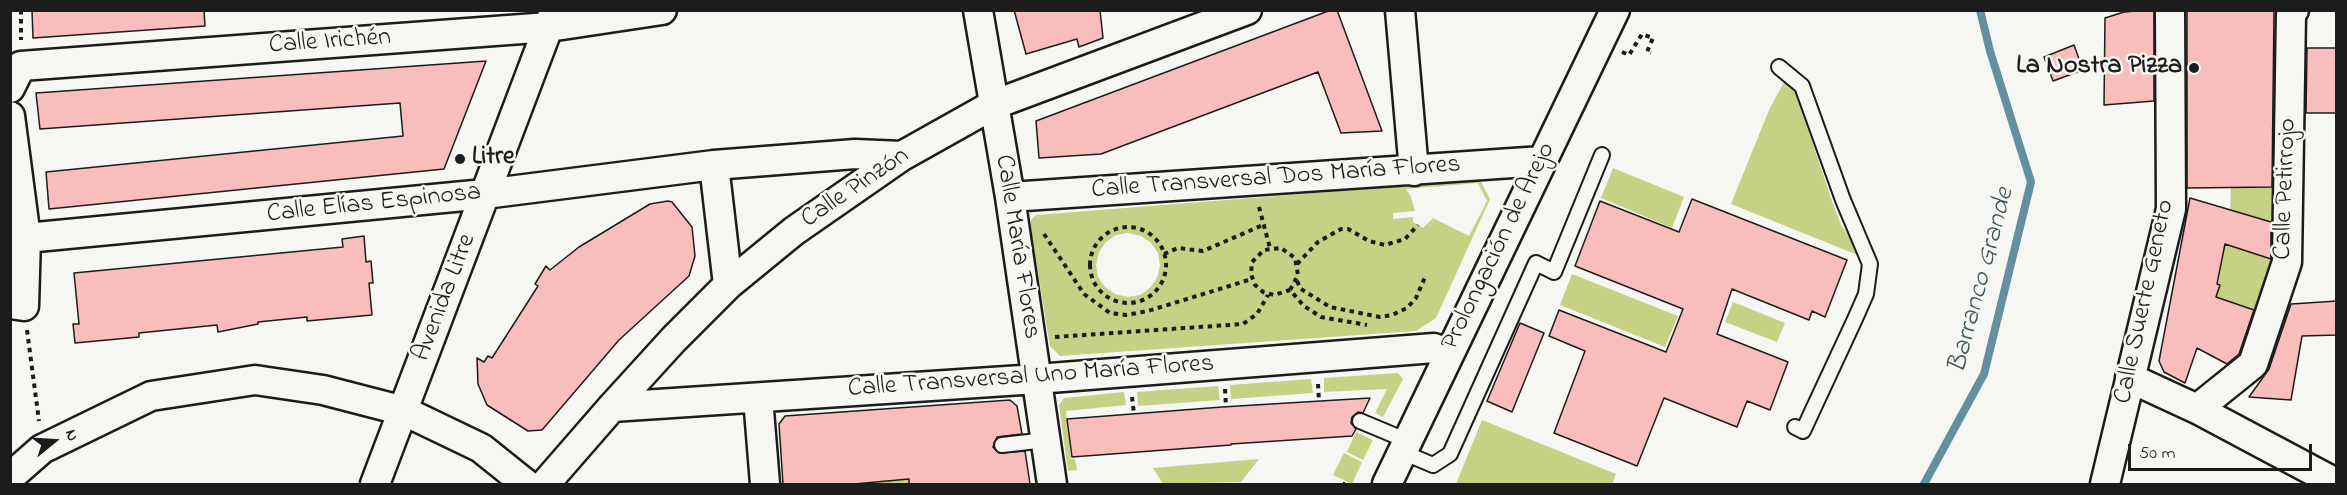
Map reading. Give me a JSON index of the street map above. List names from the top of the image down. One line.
{"streets":{"street":["Calle Irichén","Calle Transversal Dos María Flores","Calle Pinzón","Calle Petirrojo","Calle Elías Espinosa","Calle María Flores","Prolongación de Arejo","Avenida Litre","Calle Suerte Geneto","Calle Transversal Uno María Flores"]},"crossings":[["Calle Irichén","Avenida Litre"],["Calle Transversal Dos María Flores","Calle María Flores"],["Calle Transversal Dos María Flores","Prolongación de Arejo"],["Calle Pinzón","Calle Elías Espinosa"],["Calle Pinzón","Calle María Flores"],["Calle Pinzón","Calle Transversal Uno María Flores"],["Calle Elías Espinosa","Avenida Litre"],["Calle María Flores","Calle Transversal Uno María Flores"],["Prolongación de Arejo","Calle Transversal Uno María Flores"]],"water":["Barranco Grande"],"places":["La Nostra Pizza","Litre"],"scale_bar":"50 m","north":"right"}
